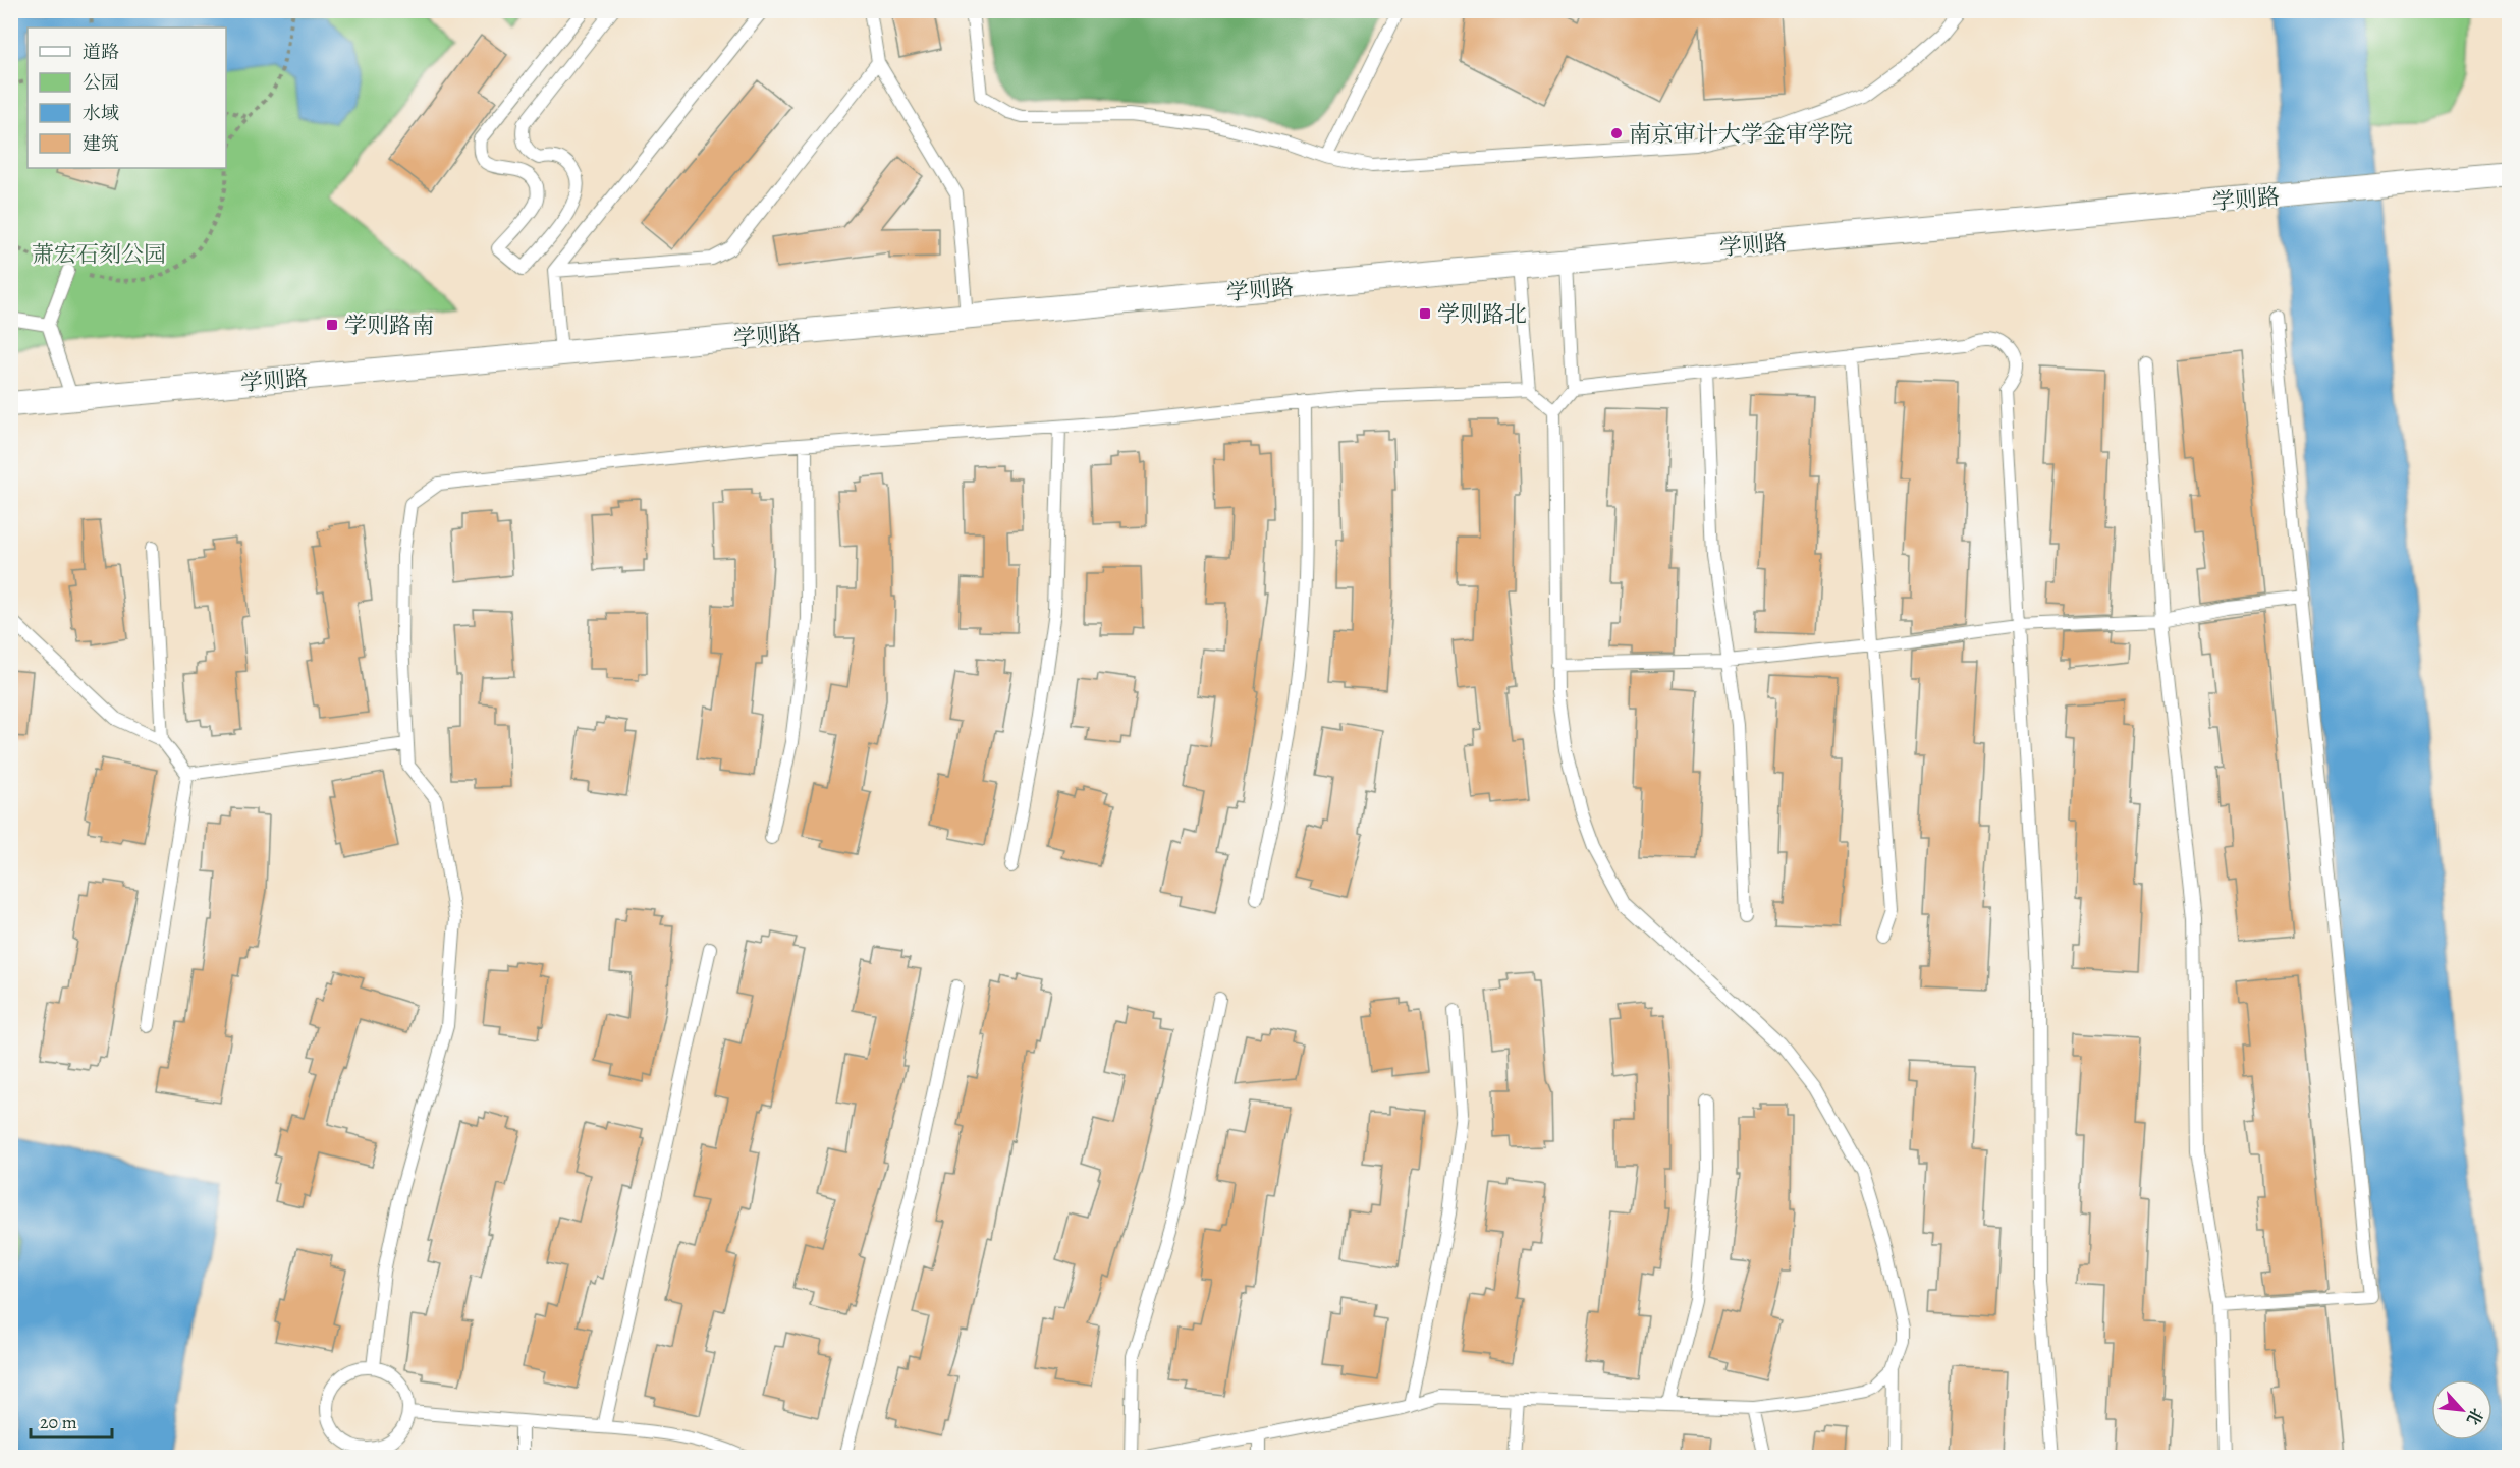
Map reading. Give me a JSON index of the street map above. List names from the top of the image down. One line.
{"streets":{"street":["学则路"]},"parks":["萧宏石刻公园"],"places":{"other":["南京审计大学金审学院"],"transit":["学则路北","学则路南"]},"legend":["道路","公园","水域","建筑"],"scale_bar":"20 m","north":"bottom right"}
